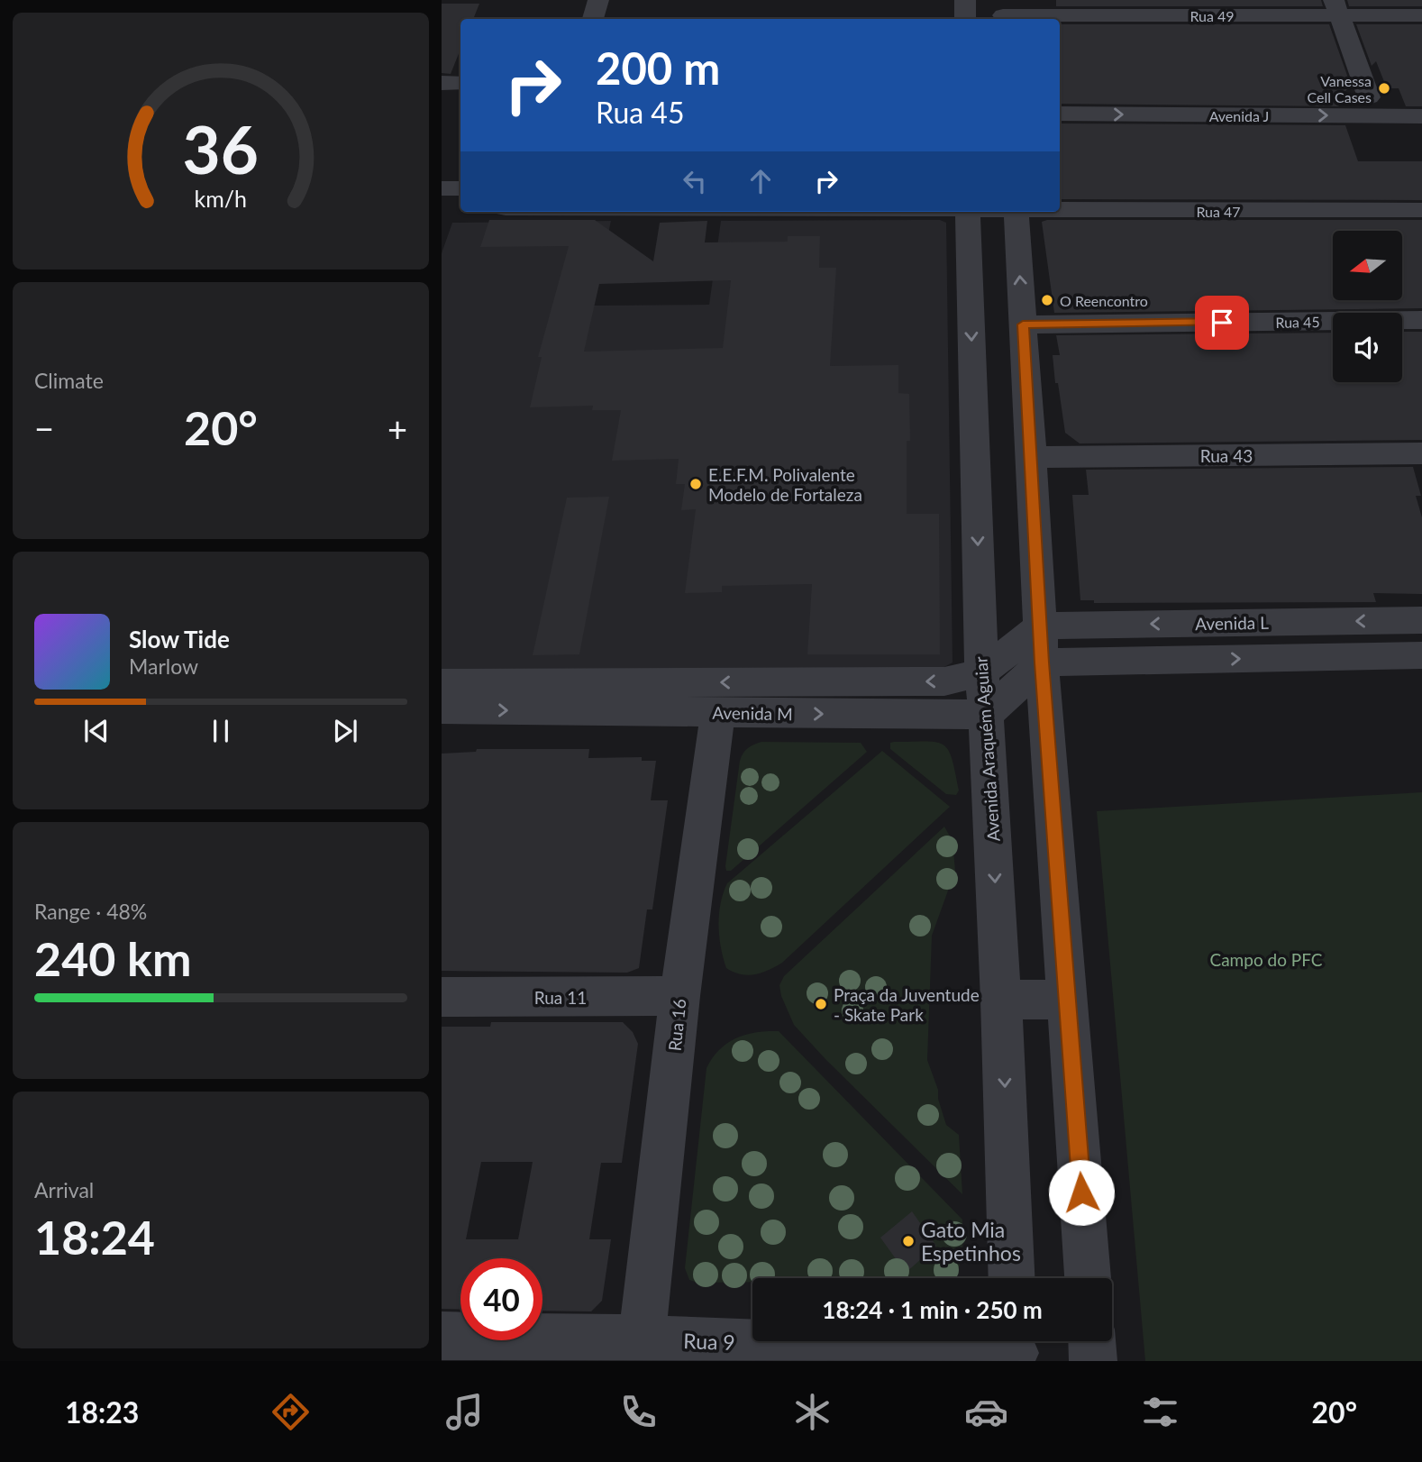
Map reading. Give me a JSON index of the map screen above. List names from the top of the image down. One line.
{"streets":{"street":["Rua 49","Avenida J","Rua 47","Rua 45","Rua 43","Avenida L","Avenida M","Avenida Araquém Aguiar","Rua 11","Rua 16","Rua 9"]},"crossings":[["Avenida L","Avenida M"],["Avenida M","Avenida Araquém Aguiar"],["Avenida M","Rua 16"],["Rua 11","Rua 16"],["Rua 16","Rua 9"]],"parks":["Campo do PFC"],"places":["Vanessa Cell Cases","O Reencontro","E.E.F.M. Polivalente Modelo de Fortaleza","Praça da Juventude - Skate Park","Gato Mia Espetinhos"],"north":"left","page":{"turn":["200 m","Rua 45"],"tile":["Climate",["Range · 48%","240 km"],["Arrival","18:24"]],"heat":["−","20°","+"],"song":["Slow Tide","Marlow"],"limit":"40","trip":"18:24 · 1 min · 250 m","tabs":["18:23","20°"],"gauge":["36","km/h"]}}
